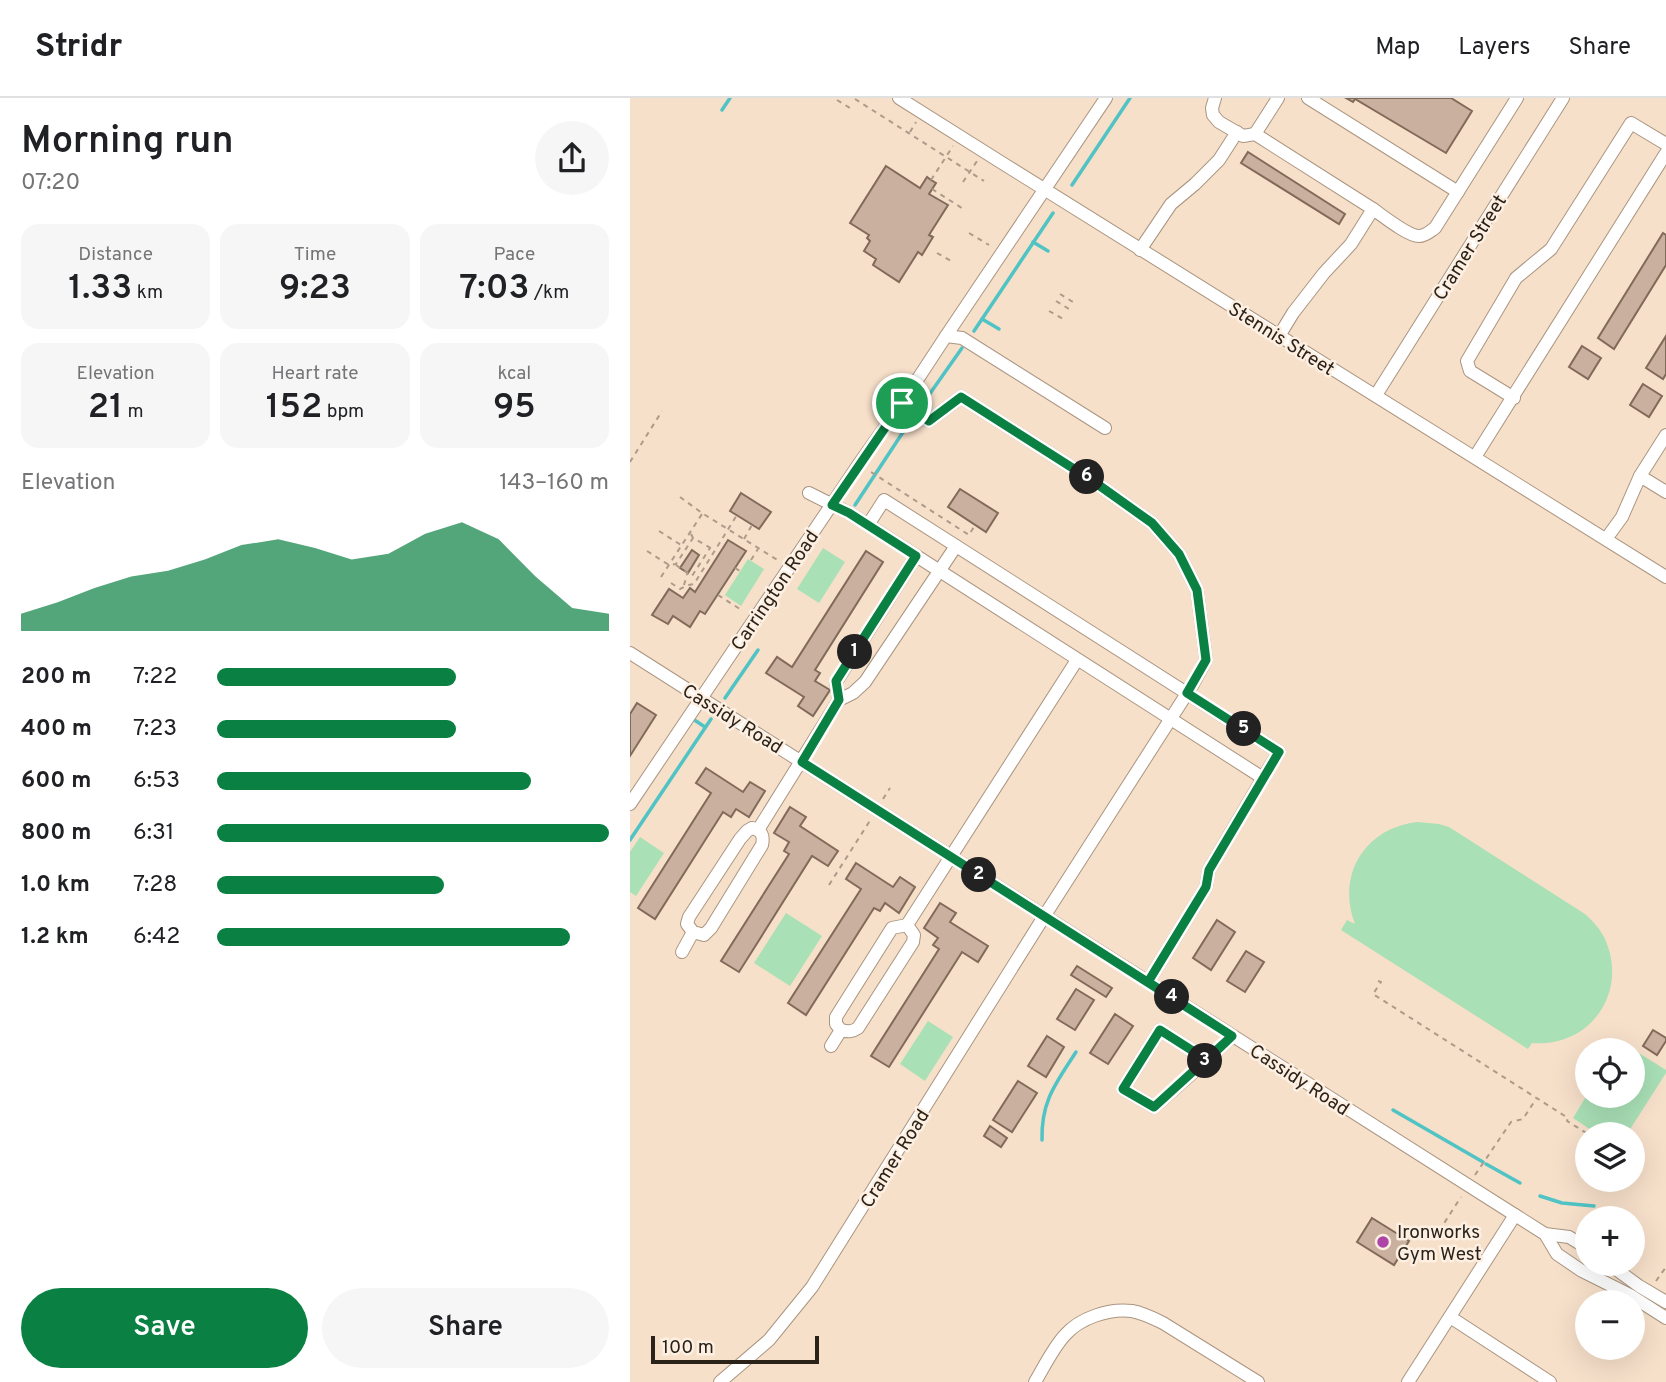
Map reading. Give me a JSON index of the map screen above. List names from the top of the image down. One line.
{"streets":{"street":["Cramer Street","Stennis Street","Carrington Road","Cassidy Road","Cramer Road"]},"crossings":[["Cramer Street","Stennis Street"],["Stennis Street","Carrington Road"],["Carrington Road","Cassidy Road"],["Carrington Road","Cramer Road"],["Cassidy Road","Cramer Road"]],"places":["Ironworks Gym West"],"scale_bar":"100 m","page":{"header":"Stridr","nav":["Map","Layers","Share"],"heading":["Morning run","07:20"],"stats":[["Distance","1.33 km"],["Time","9:23"],["Pace","7:03 /km"],["Elevation","21 m"],["Heart rate","152 bpm"],["kcal","95"]],"chart":["Elevation","143–160 m"],"pins":["6","1","5","2","4","3"],"list":[{"name":"200 m","note":"7:22"},{"name":"400 m","note":"7:23"},{"name":"600 m","note":"6:53"},{"name":"800 m","note":"6:31"},{"name":"1.0 km","note":"7:28"},{"name":"1.2 km","note":"6:42"}],"map_buttons":["+","−"],"buttons":["Save","Share"],"scale":"100 m"}}
